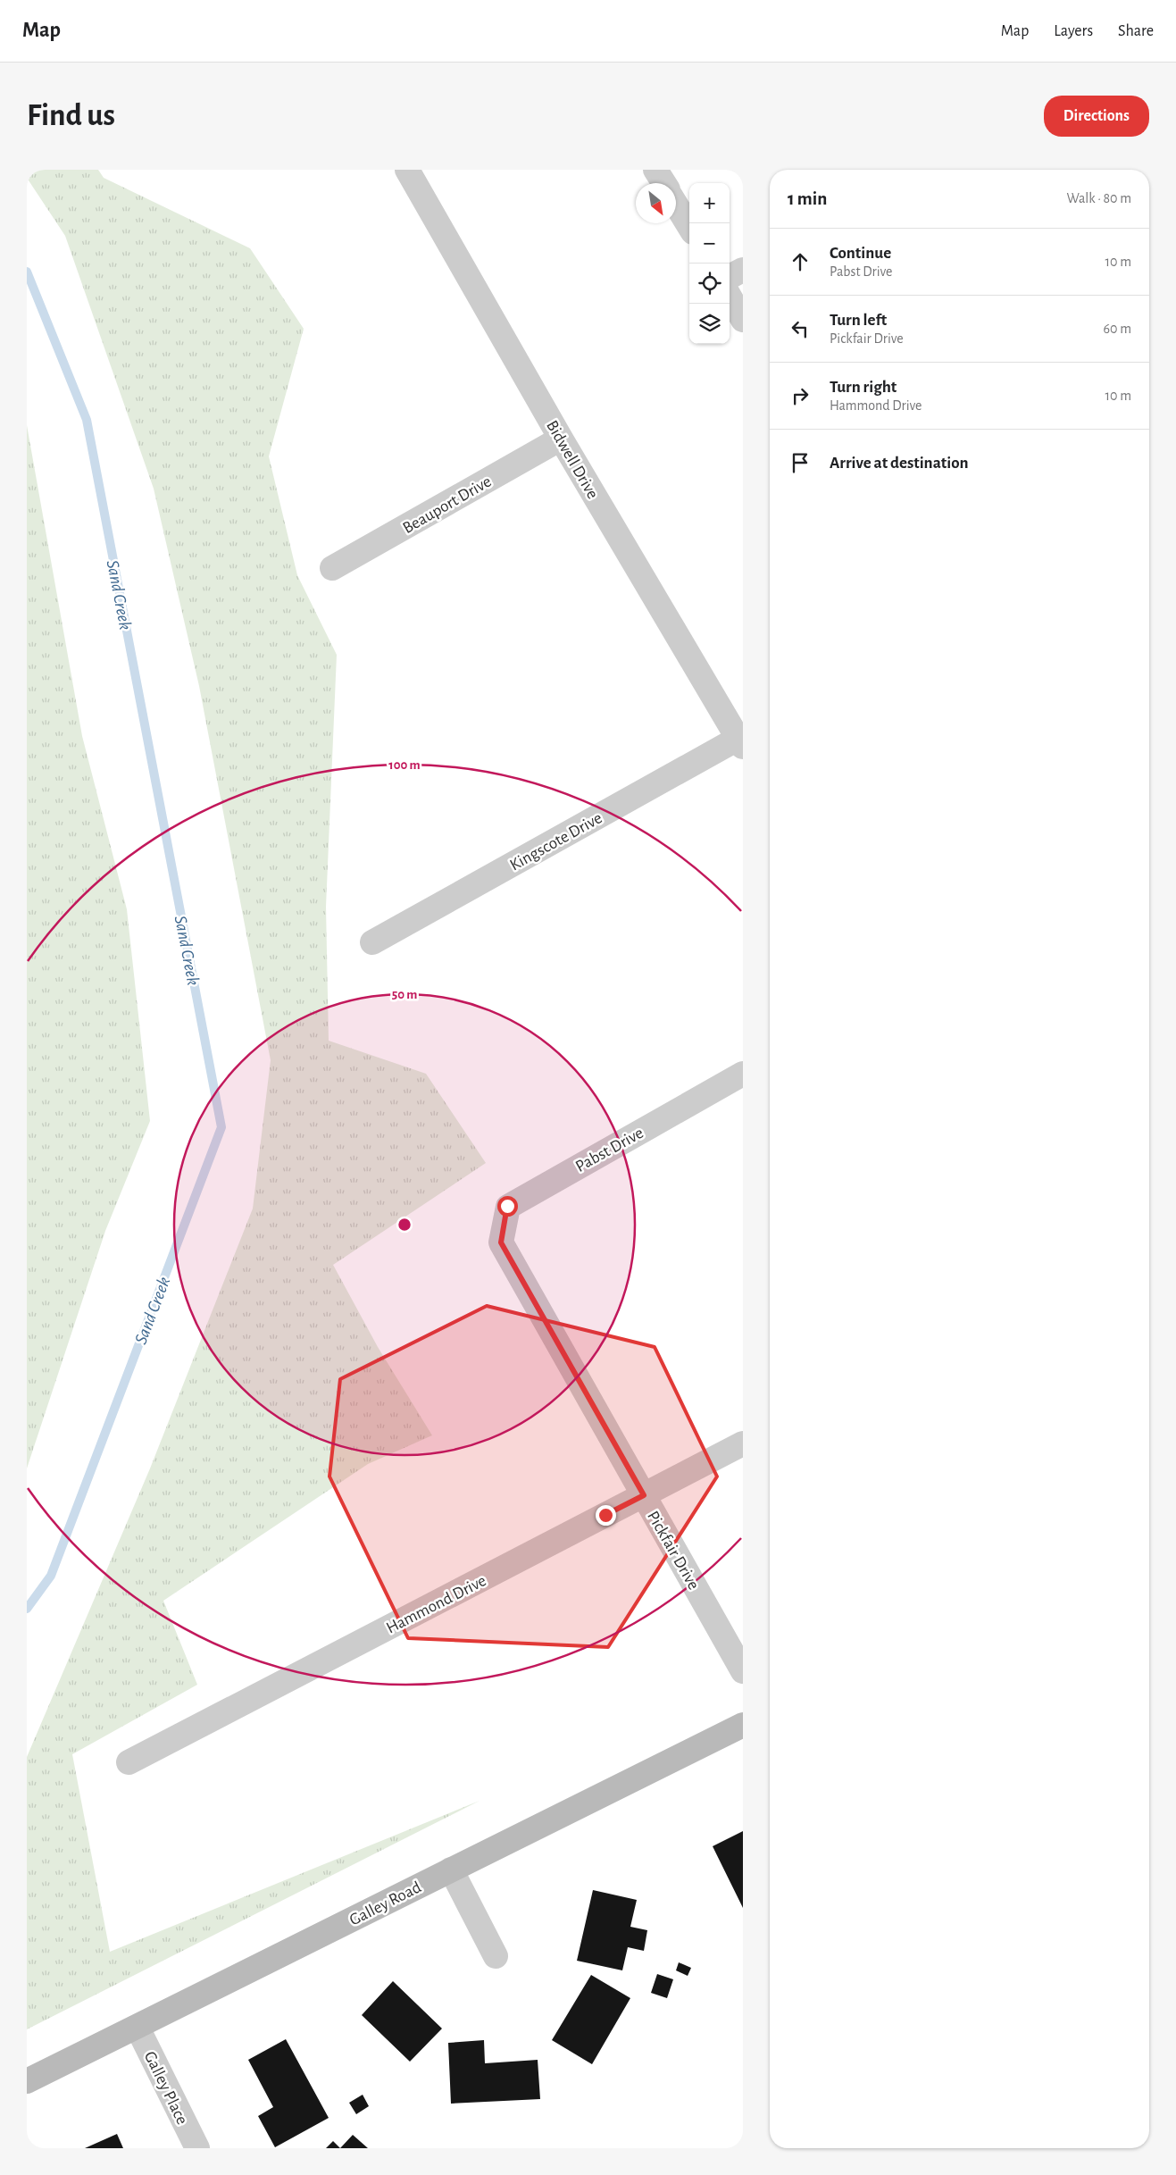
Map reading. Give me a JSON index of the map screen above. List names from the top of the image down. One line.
{"streets":{"main road":["Galley Road"],"street":["Bidwell Drive","Beauport Drive","Kingscote Drive","Pabst Drive","Pickfair Drive","Hammond Drive","Galley Place"]},"crossings":[["Bidwell Drive","Beauport Drive"],["Bidwell Drive","Kingscote Drive"],["Pabst Drive","Pickfair Drive"],["Pickfair Drive","Hammond Drive"],["Galley Road","Galley Place"]],"water":["Sand Creek"],"north":"bottom right","page":{"header":"Map","nav":["Map","Layers","Share"],"buttons":"Directions","title":"Find us","heading":["1 min","Walk · 80 m"],"map_buttons":["+","−"],"list":[["Continue","Pabst Drive","10 m"],["Turn left","Pickfair Drive","60 m"],["Turn right","Hammond Drive","10 m"],"Arrive at destination"]},"rings":["100 m","50 m"]}
